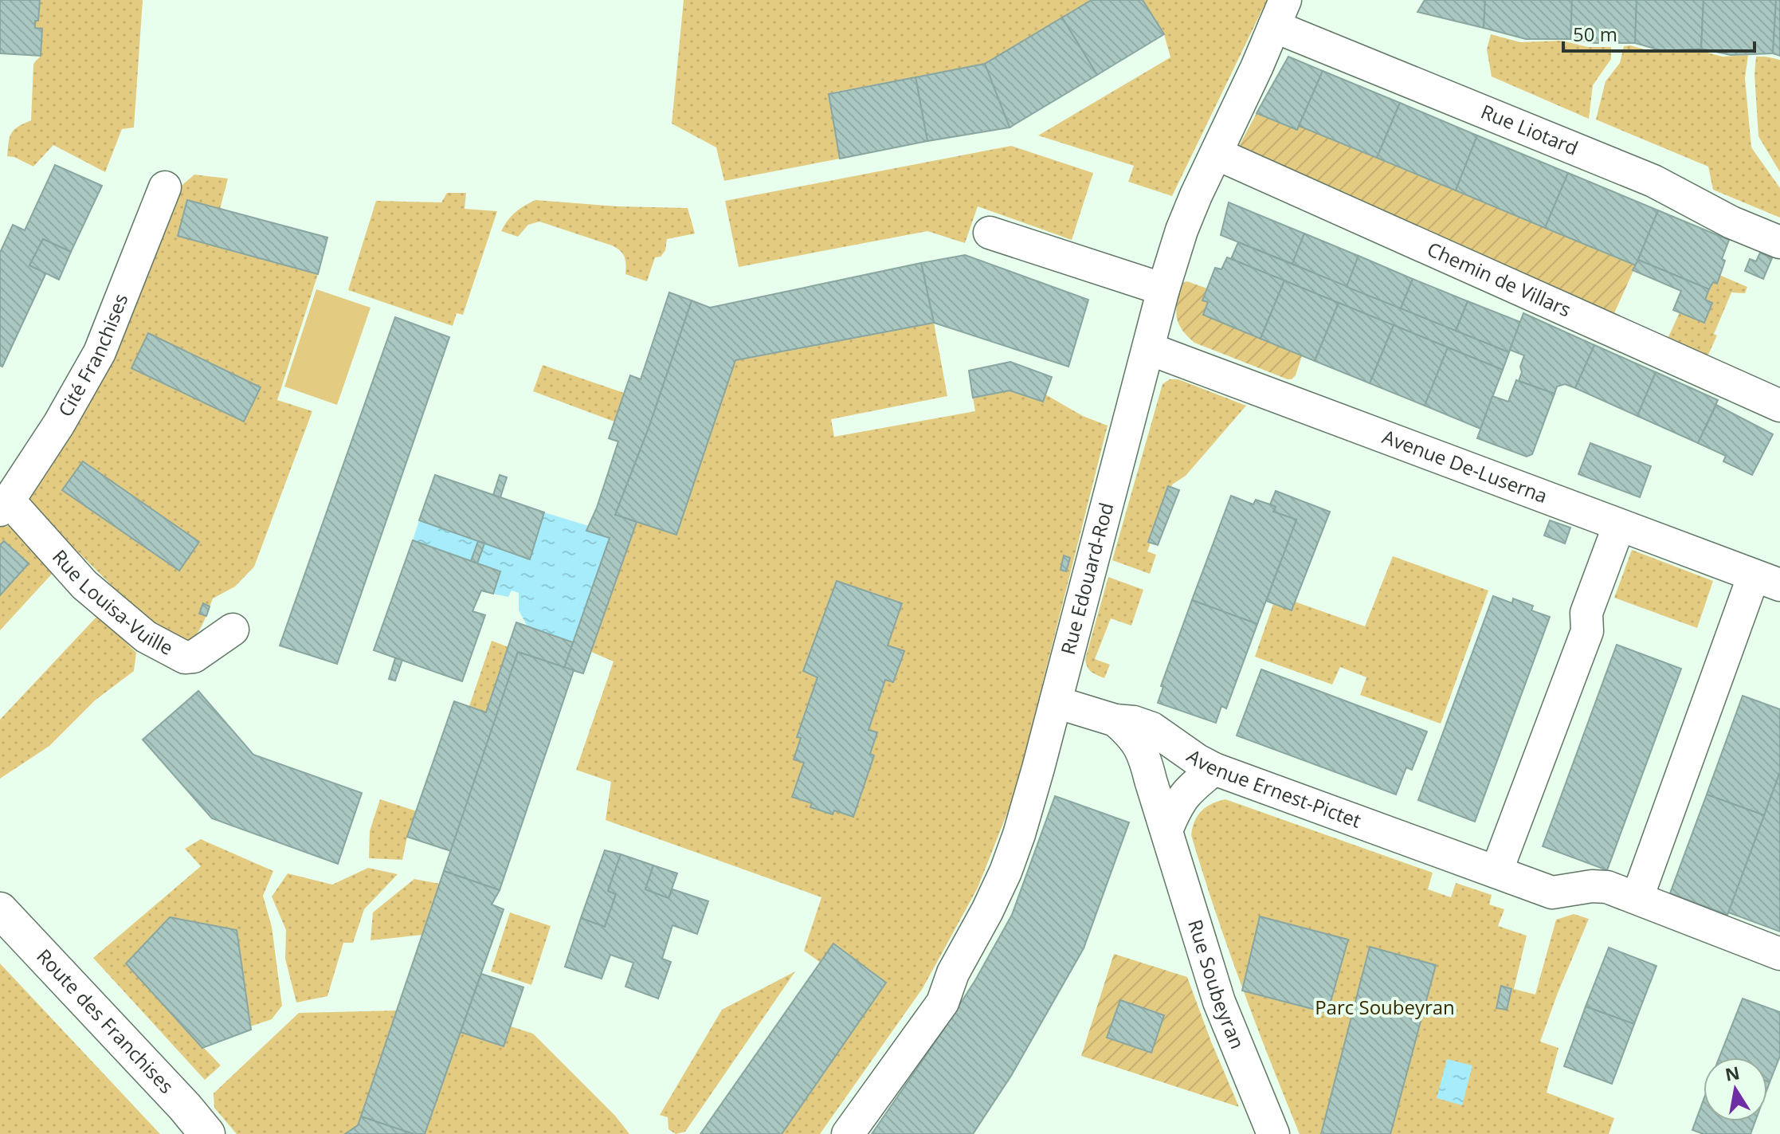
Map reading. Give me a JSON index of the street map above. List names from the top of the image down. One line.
{"streets":{"main road":["Route des Franchises"],"street":["Rue Liotard","Chemin de Villars","Cité Franchises","Avenue De-Luserna","Rue Edouard-Rod","Rue Louisa-Vuille","Avenue Ernest-Pictet","Rue Soubeyran"]},"crossings":[["Rue Liotard","Rue Edouard-Rod"],["Chemin de Villars","Rue Edouard-Rod"],["Cité Franchises","Rue Louisa-Vuille"],["Avenue De-Luserna","Rue Edouard-Rod"],["Rue Edouard-Rod","Avenue Ernest-Pictet"],["Avenue Ernest-Pictet","Rue Soubeyran"]],"parks":["Parc Soubeyran"],"scale_bar":"50 m","north":"top"}
